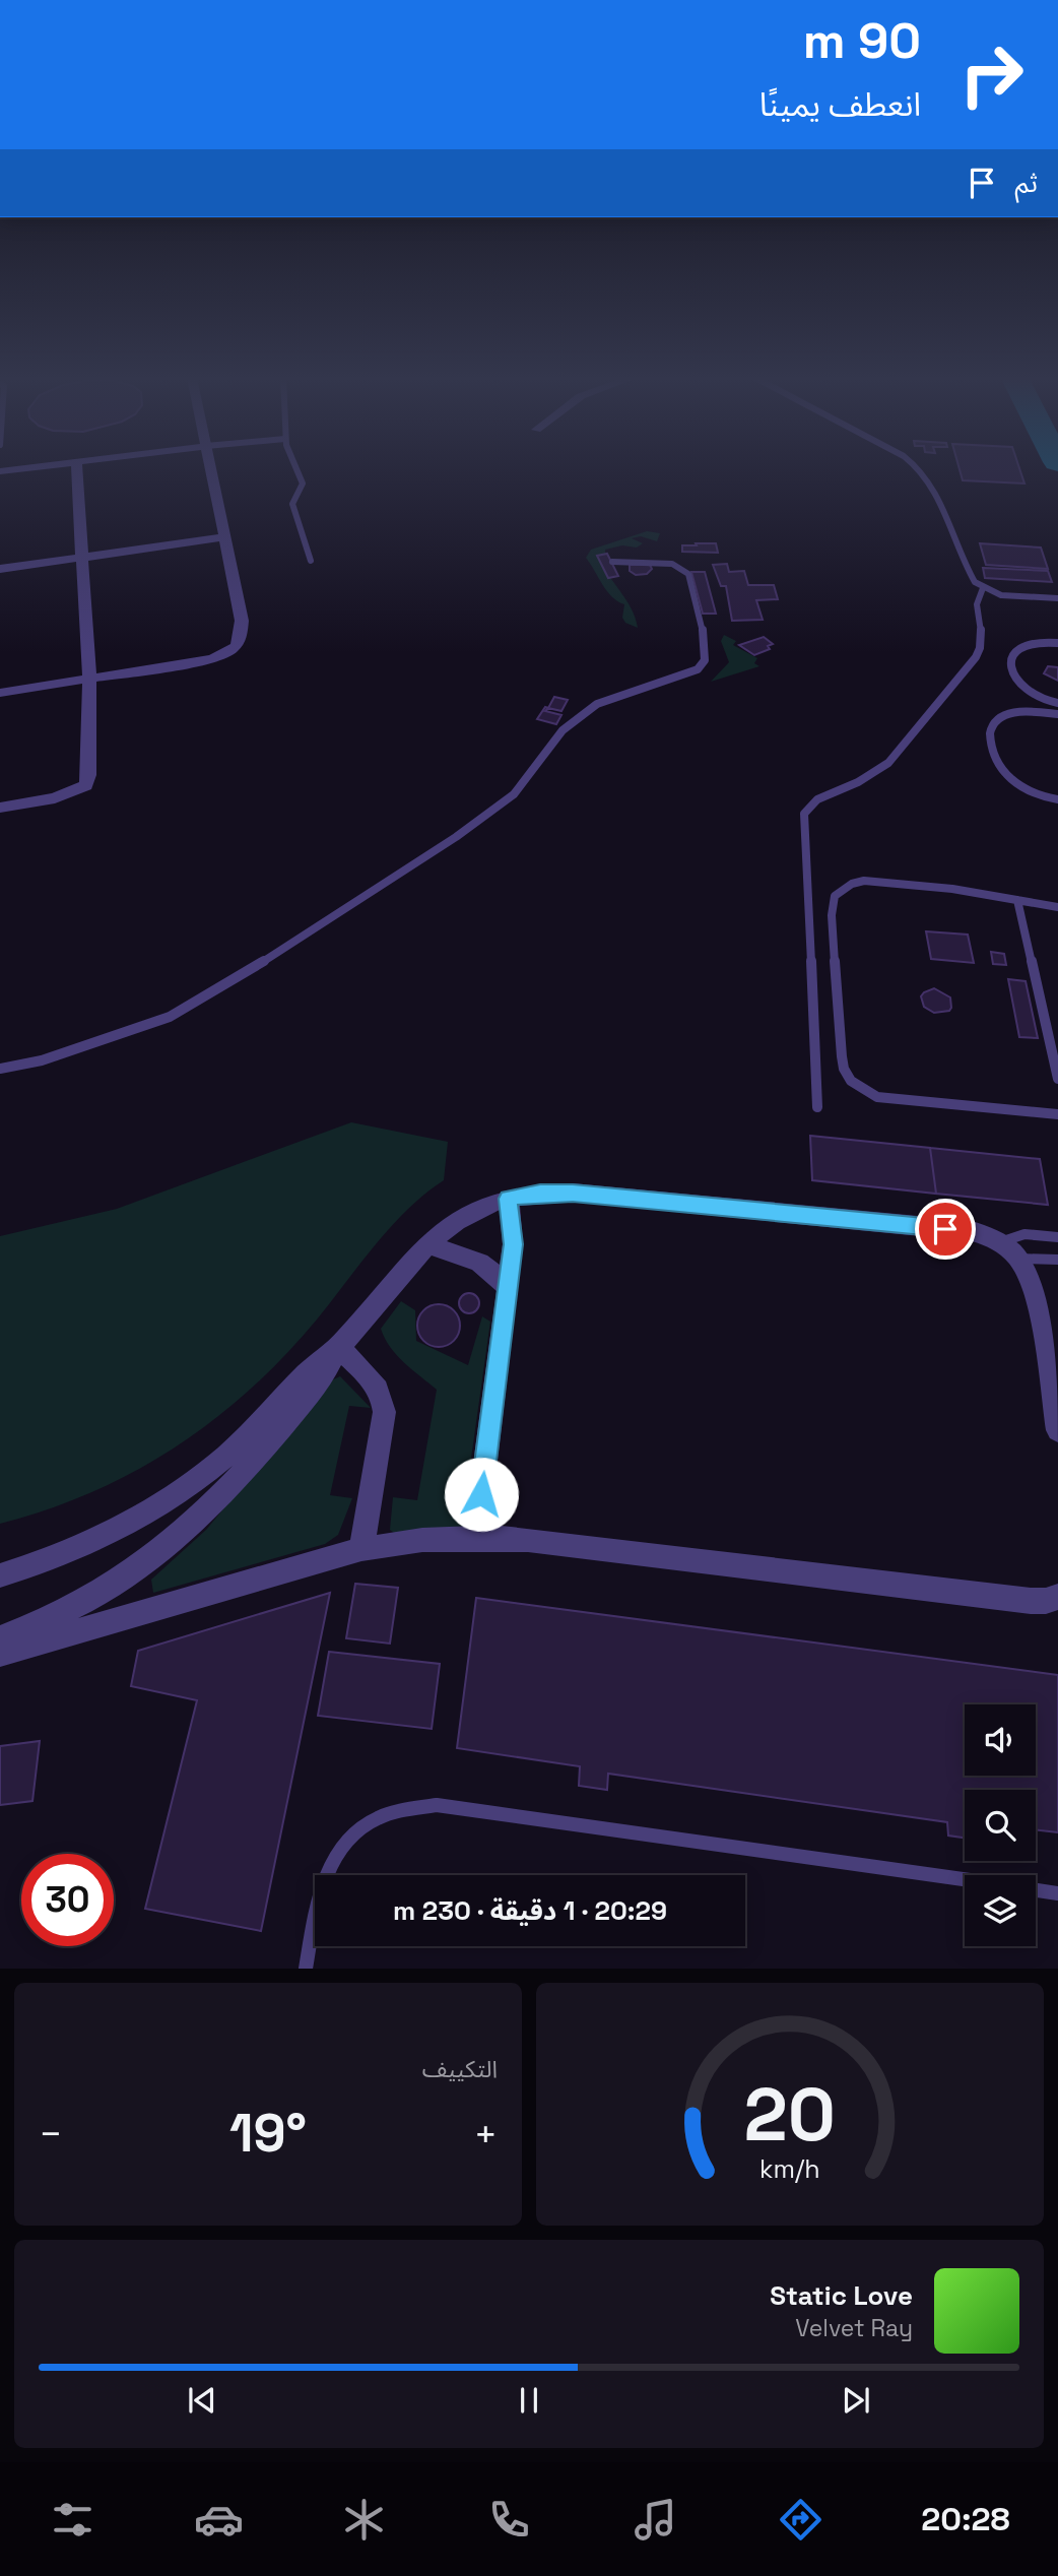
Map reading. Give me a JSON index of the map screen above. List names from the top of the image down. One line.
{"page":{"turn":["90 m","انعطف يمينًا"],"then":"ثم","limit":"30","trip":"20:29 · 1 دقيقة · 230 m","tile":"التكييف","heat":["−","19°","+"],"song":["Static Love","Velvet Ray"],"tabs":"20:28","gauge":["20","km/h"]}}
